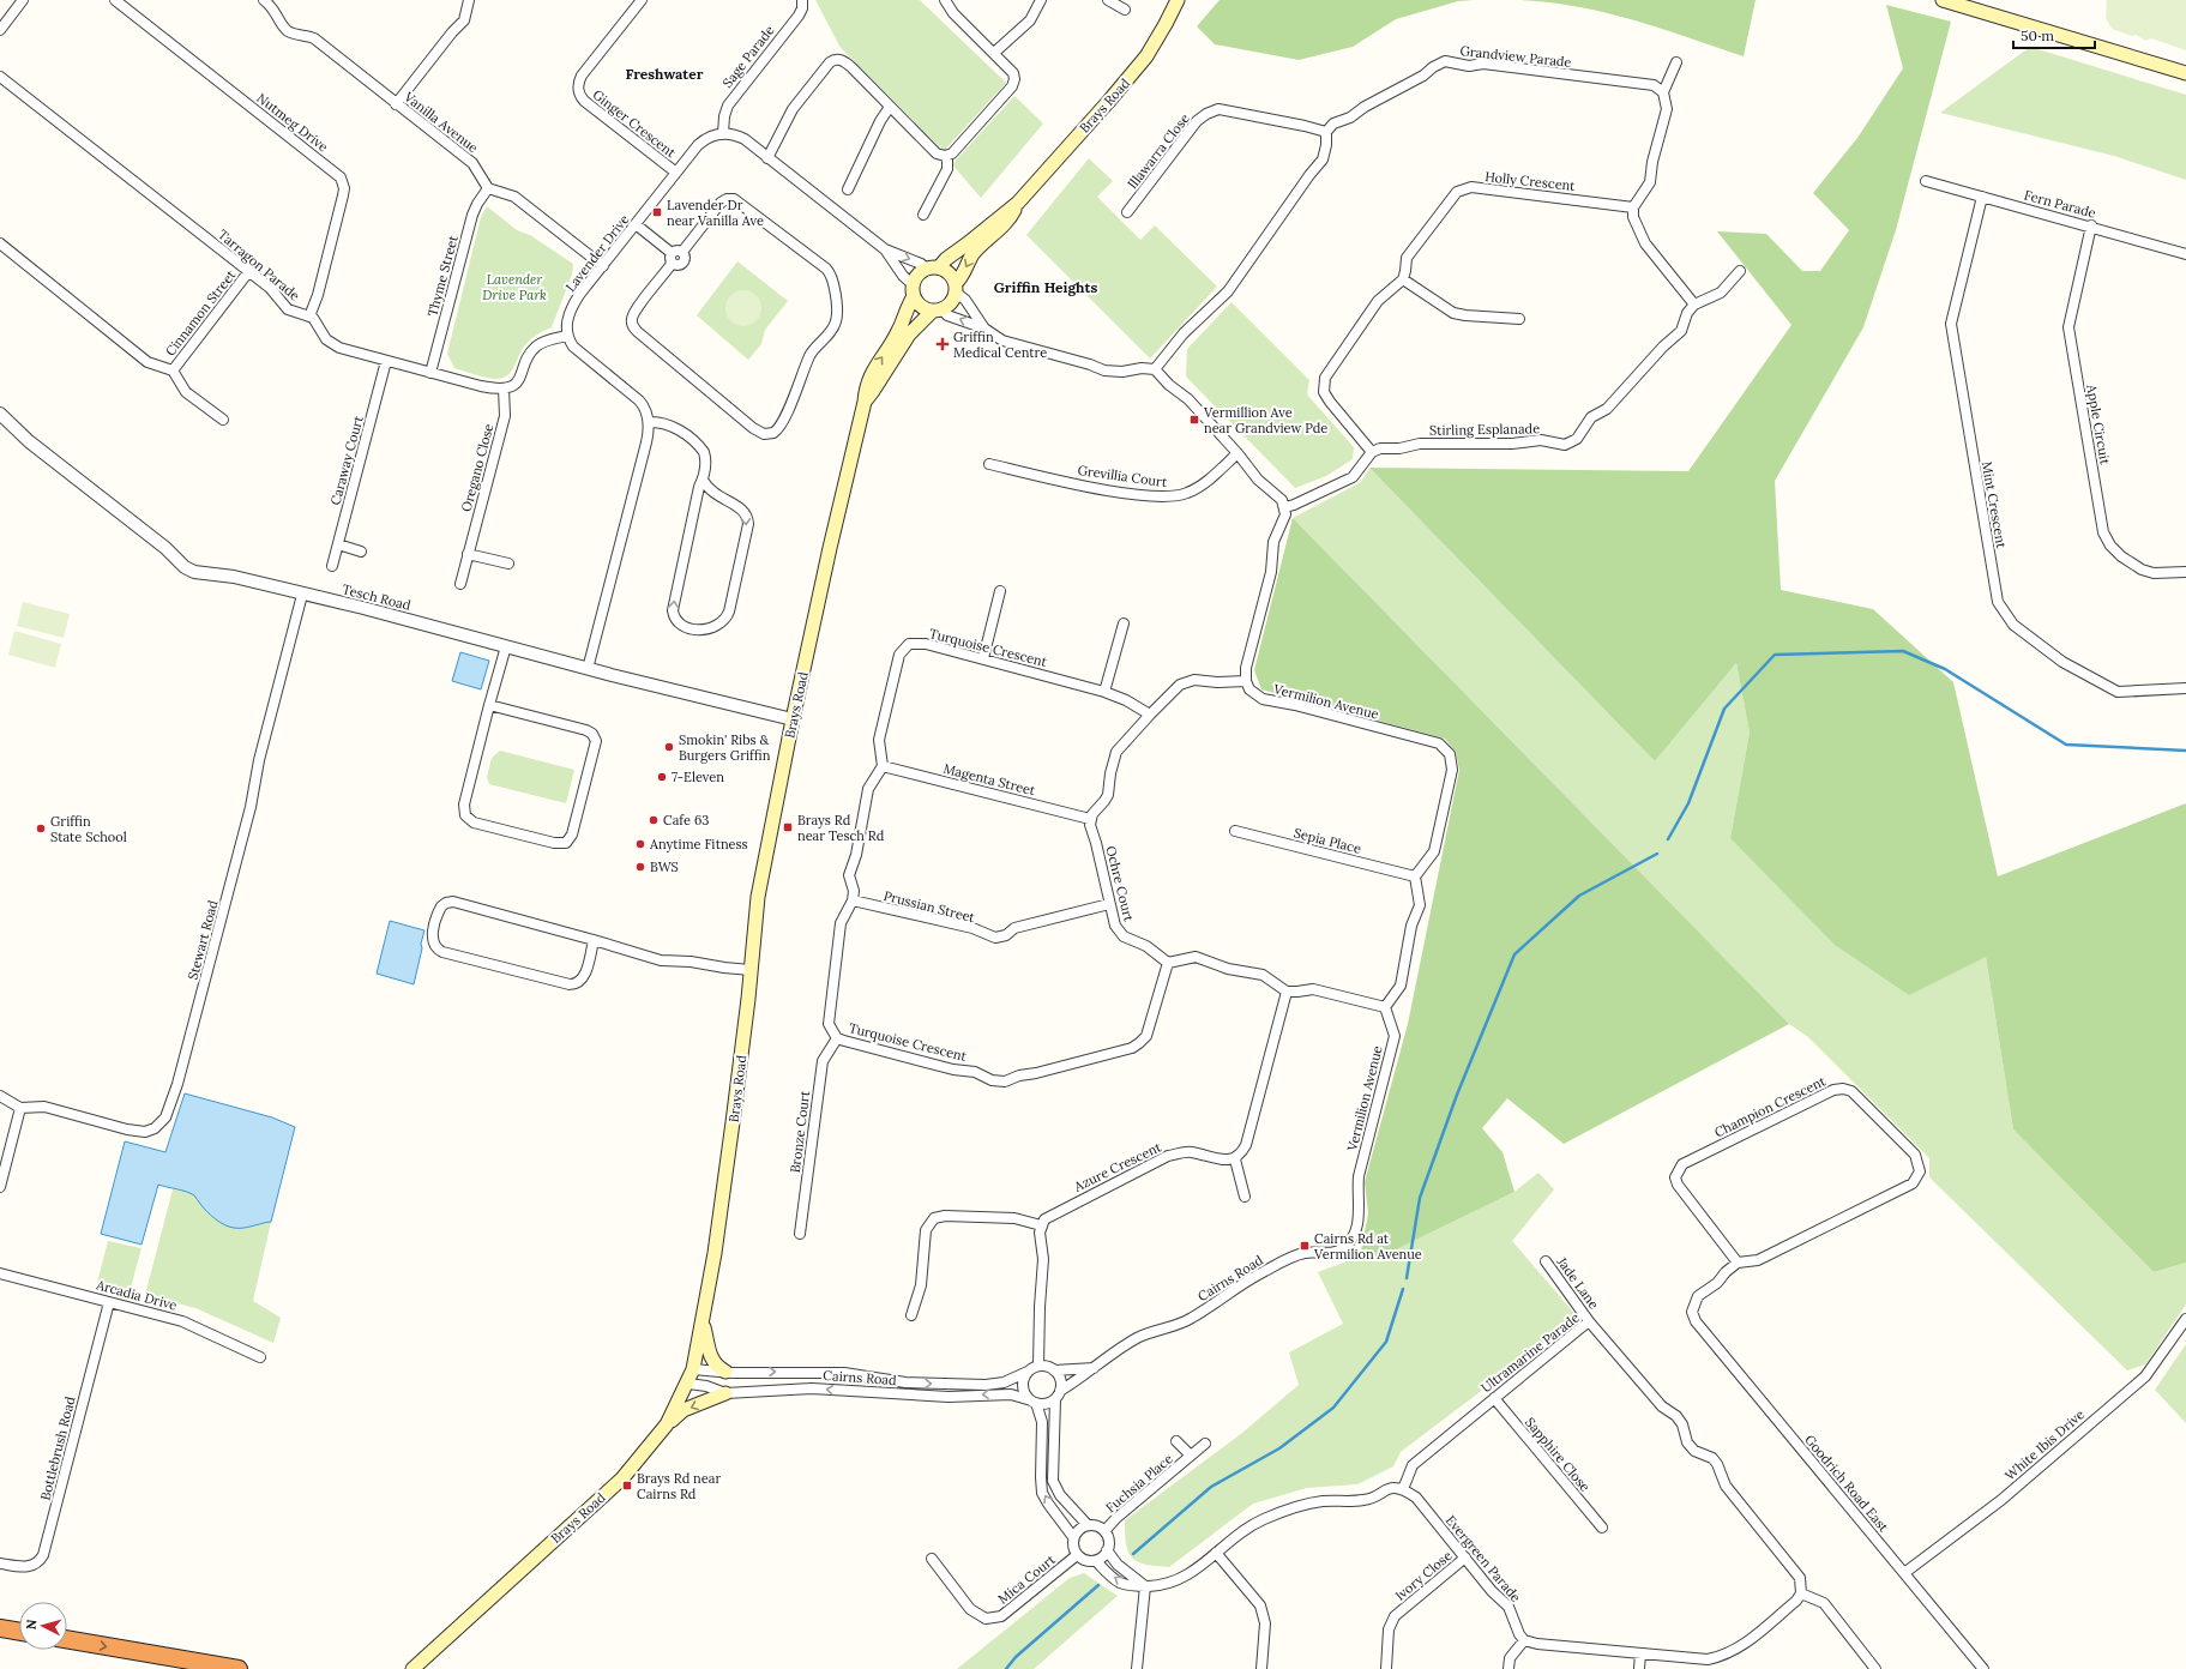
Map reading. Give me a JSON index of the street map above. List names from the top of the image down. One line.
{"streets":{"main road":["Brays Road"],"street":["Sage Parade","Grandview Parade","Nutmeg Drive","Vanilla Avenue","Ginger Crescent","Illawarra Close","Holly Crescent","Fern Parade","Lavender Drive","Tarragon Parade","Thyme Street","Cinnamon Street","Apple Circuit","Stirling Esplanade","Caraway Court","Oregano Close","Grevillia Court","Mint Crescent","Tesch Road","Turquoise Crescent","Vermilion Avenue","Magenta Street","Sepia Place","Ochre Court","Prussian Street","Stewart Road","Champion Crescent","Bronze Court","Azure Crescent","Cairns Road","Jade Lane","Arcadia Drive","Ultramarine Parade","White Ibis Drive","Bottlebrush Road","Sapphire Close","Fuchsia Place","Goodrich Road East","Evergreen Parade","Ivory Close","Mica Court"]},"crossings":[["Sage Parade","Lavender Drive"],["Grandview Parade","Illawarra Close"],["Brays Road","Tesch Road"],["Brays Road","Cairns Road"],["Nutmeg Drive","Tarragon Parade"],["Vanilla Avenue","Thyme Street"],["Ginger Crescent","Lavender Drive"],["Fern Parade","Apple Circuit"],["Fern Parade","Mint Crescent"],["Tarragon Parade","Cinnamon Street"],["Tesch Road","Stewart Road"],["Turquoise Crescent","Magenta Street"],["Turquoise Crescent","Ochre Court"],["Turquoise Crescent","Prussian Street"],["Turquoise Crescent","Bronze Court"],["Vermilion Avenue","Sepia Place"],["Vermilion Avenue","Cairns Road"],["Magenta Street","Ochre Court"],["Ochre Court","Prussian Street"],["Champion Crescent","Goodrich Road East"],["Jade Lane","Ultramarine Parade"],["Arcadia Drive","Bottlebrush Road"],["Ultramarine Parade","Sapphire Close"],["Ultramarine Parade","Evergreen Parade"],["White Ibis Drive","Goodrich Road East"],["Fuchsia Place","Mica Court"],["Evergreen Parade","Ivory Close"]],"districts":["Freshwater","Griffin Heights"],"parks":["Lavender Drive Park"],"places":{"transit":["Lavender Dr near Vanilla Ave","Vermillion Ave near Grandview Pde","Brays Rd near Tesch Rd","Cairns Rd at Vermilion Avenue","Brays Rd near Cairns Rd"],"health":["Griffin Medical Centre"],"other":["Smokin' Ribs & Burgers Griffin","7-Eleven","Cafe 63","Griffin State School","Anytime Fitness","BWS"]},"scale_bar":"50 m","north":"left"}
